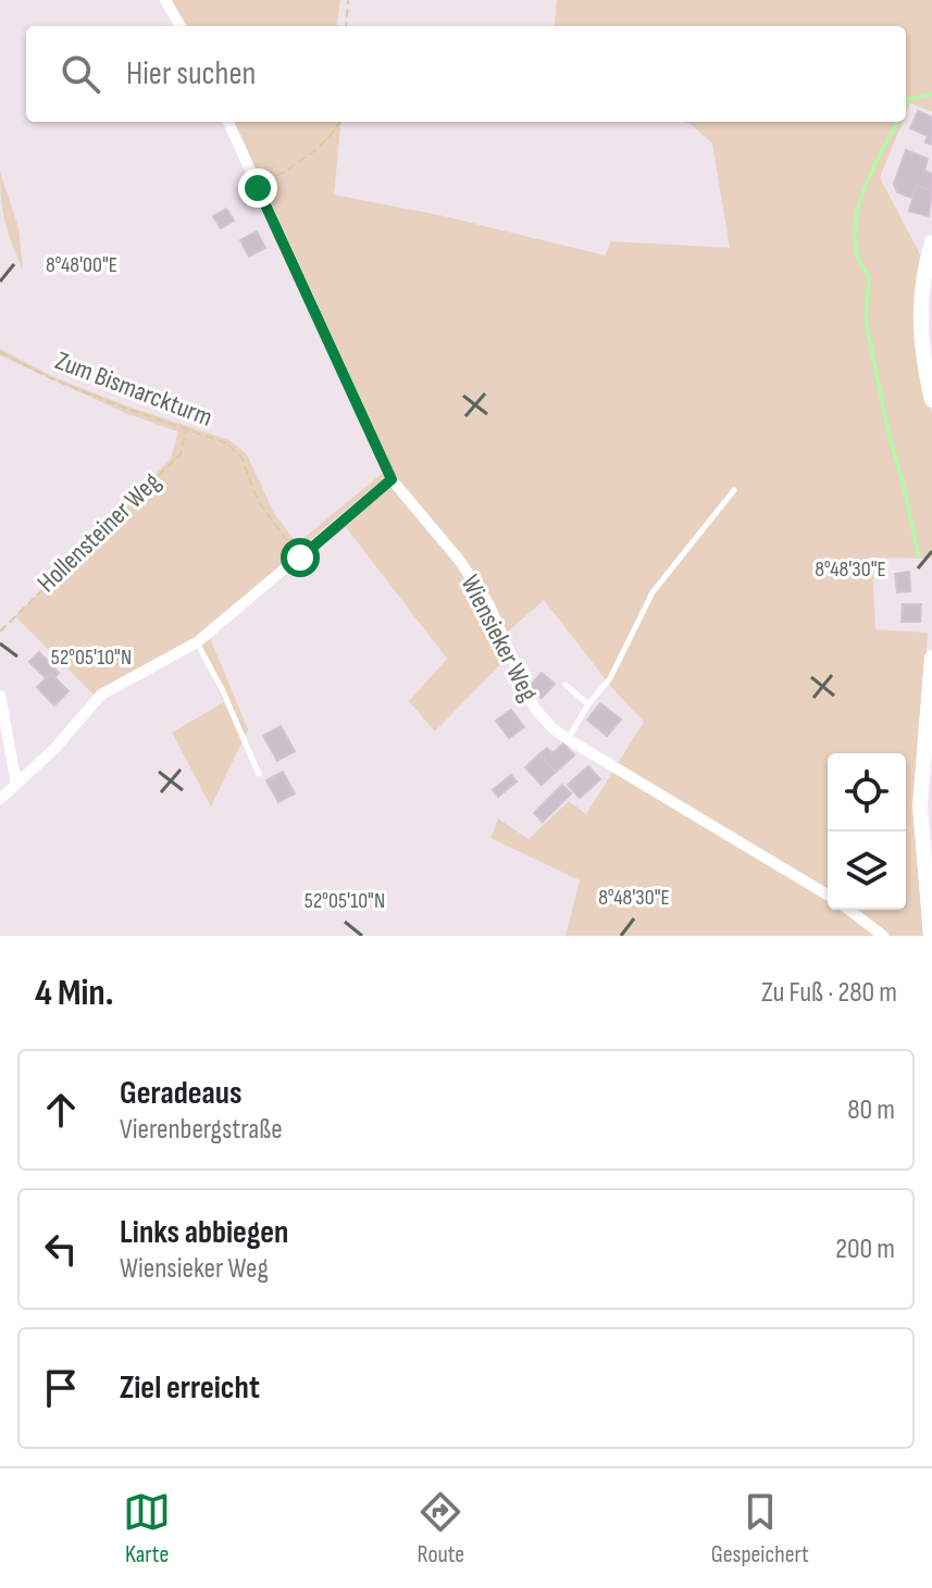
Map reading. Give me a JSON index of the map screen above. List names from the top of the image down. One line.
{"streets":{"street":["Wiensieker Weg"],"path":["Zum Bismarckturm","Hollensteiner Weg"]},"crossings":[["Zum Bismarckturm","Hollensteiner Weg"]],"page":{"search":"Hier suchen","heading":["4 Min.","Zu Fuß · 280 m"],"list":[["Geradeaus","Vierenbergstraße","80 m"],["Links abbiegen","Wiensieker Weg","200 m"],"Ziel erreicht"],"nav":["Karte","Route","Gespeichert"]},"coordinates":["8°48'00\"E","8°48'30\"E","52°05'10\"N"]}
